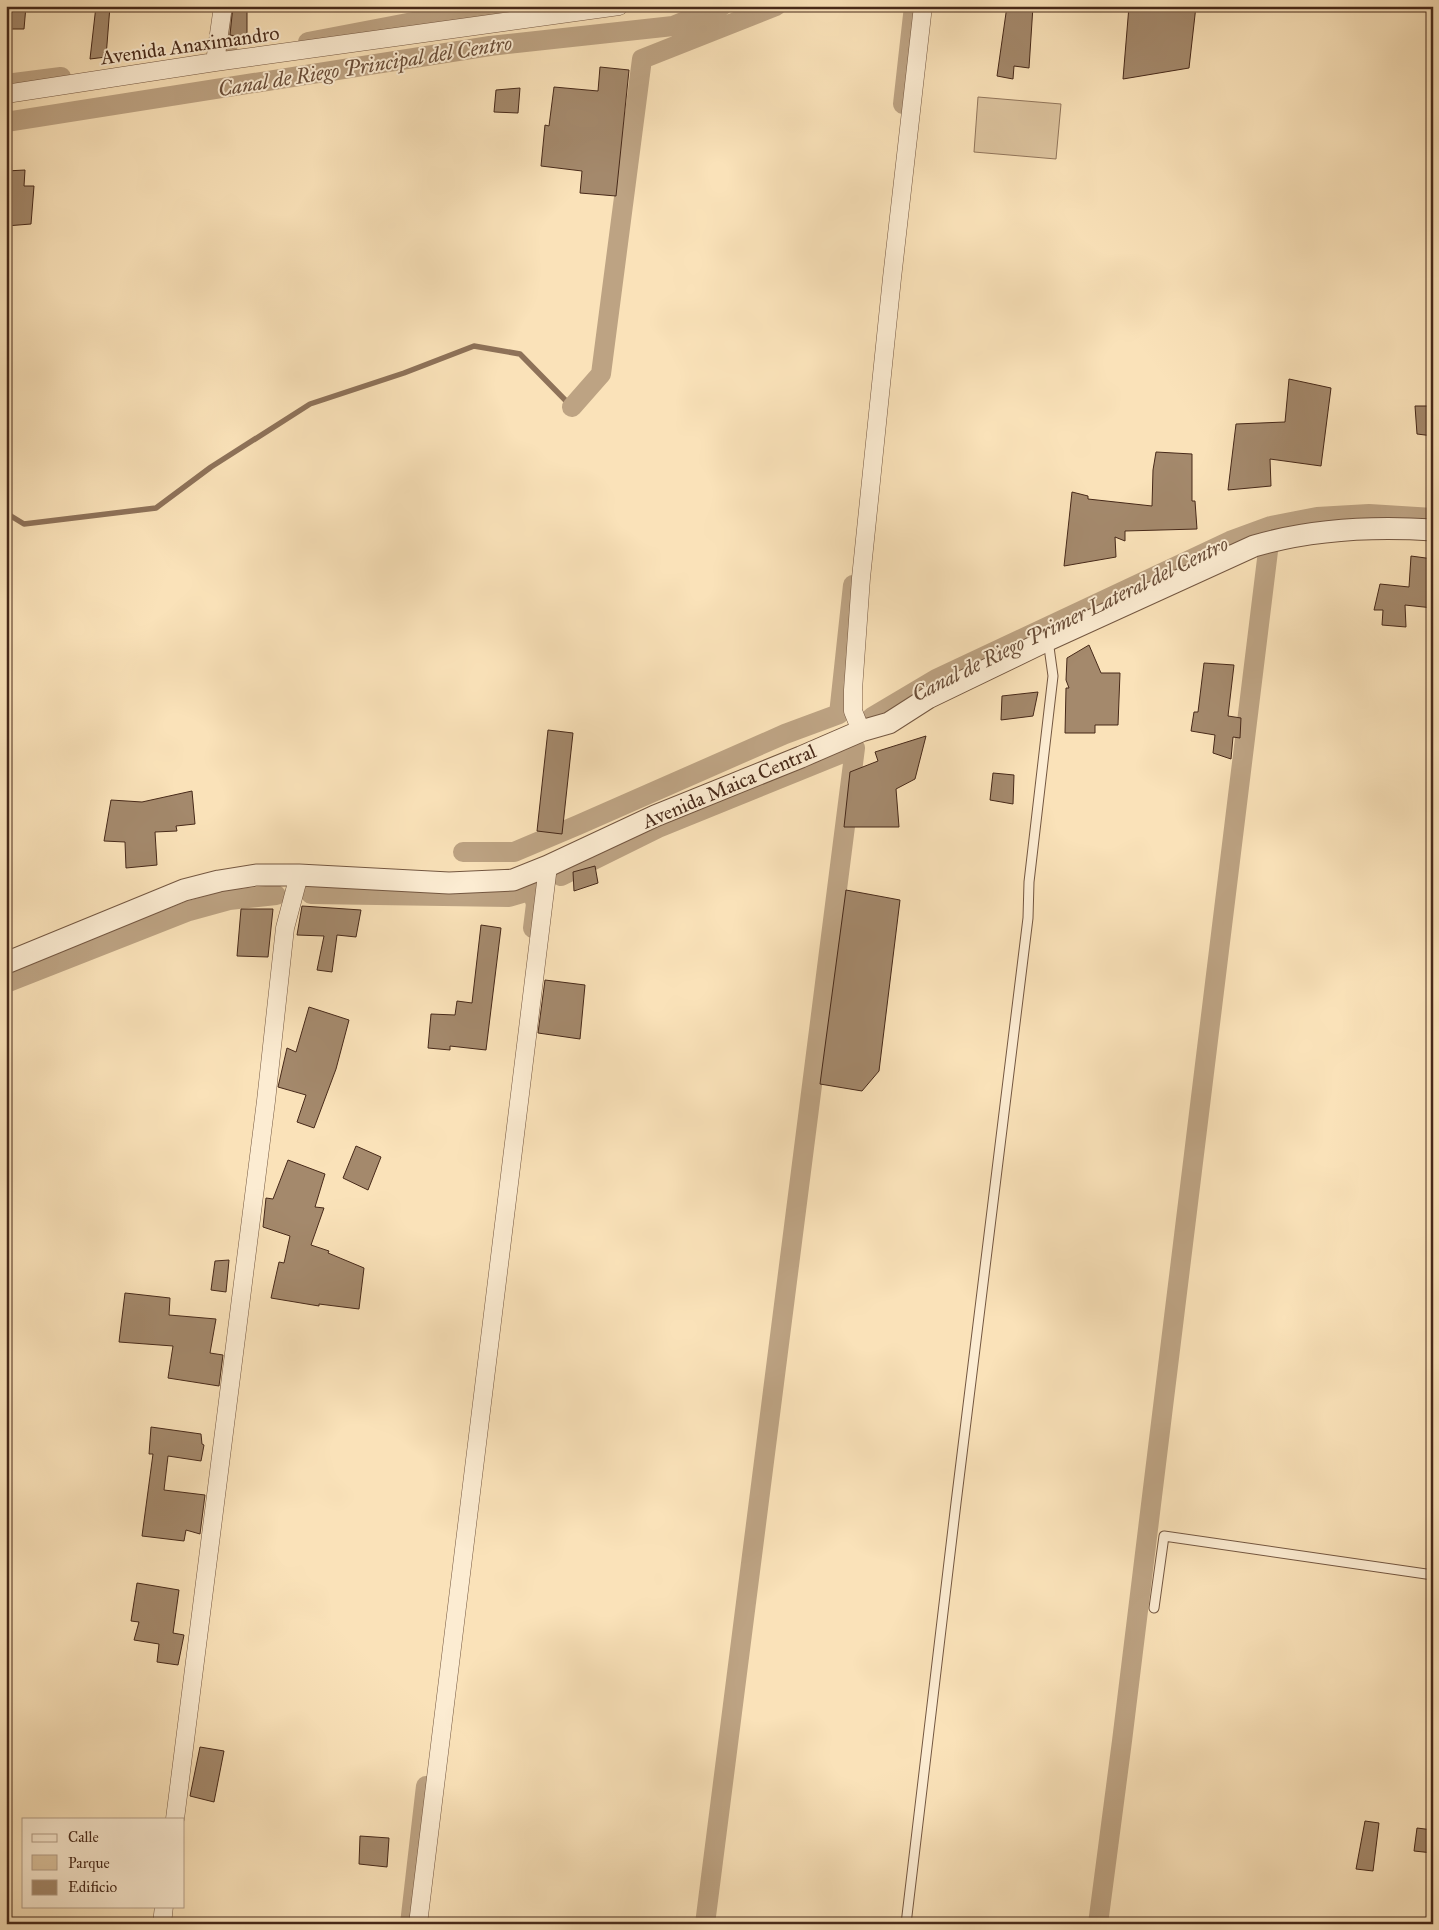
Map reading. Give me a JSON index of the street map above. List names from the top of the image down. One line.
{"streets":{"street":["Avenida Anaximandro","Avenida Maica Central"]},"water":["Canal de Riego Principal del Centro","Canal de Riego Primer Lateral del Centro"],"legend":["Calle","Parque","Edificio"]}
